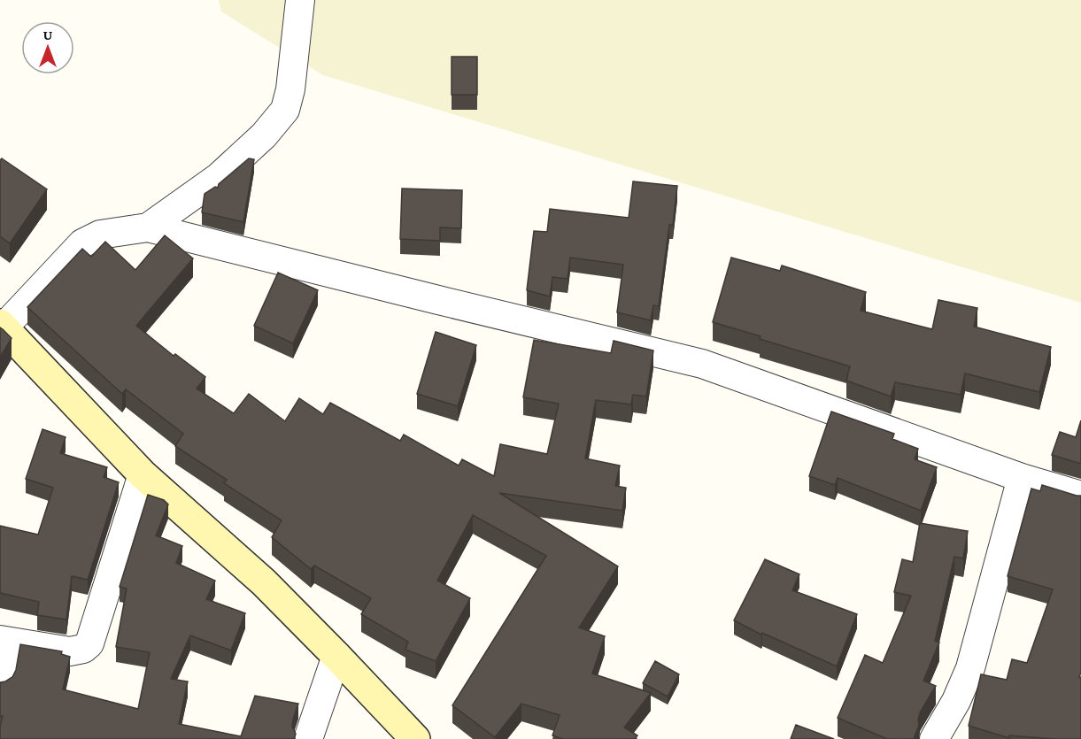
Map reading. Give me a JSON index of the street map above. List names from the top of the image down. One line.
{"north":"top"}
